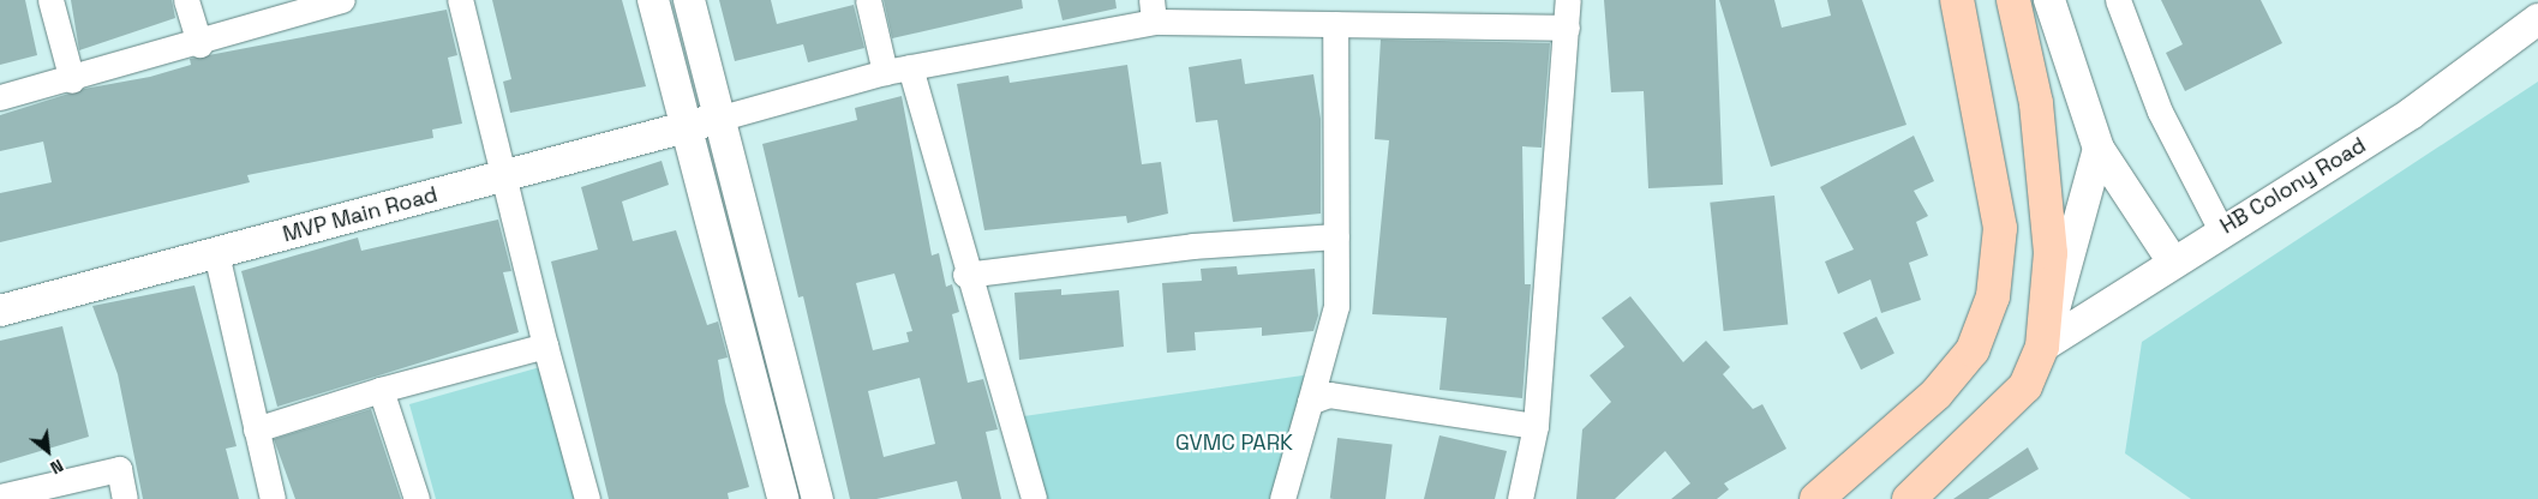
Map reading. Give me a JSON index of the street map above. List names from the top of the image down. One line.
{"streets":{"street":["HB Colony Road","MVP Main Road"]},"parks":["GVMC PARK"],"north":"bottom right"}
